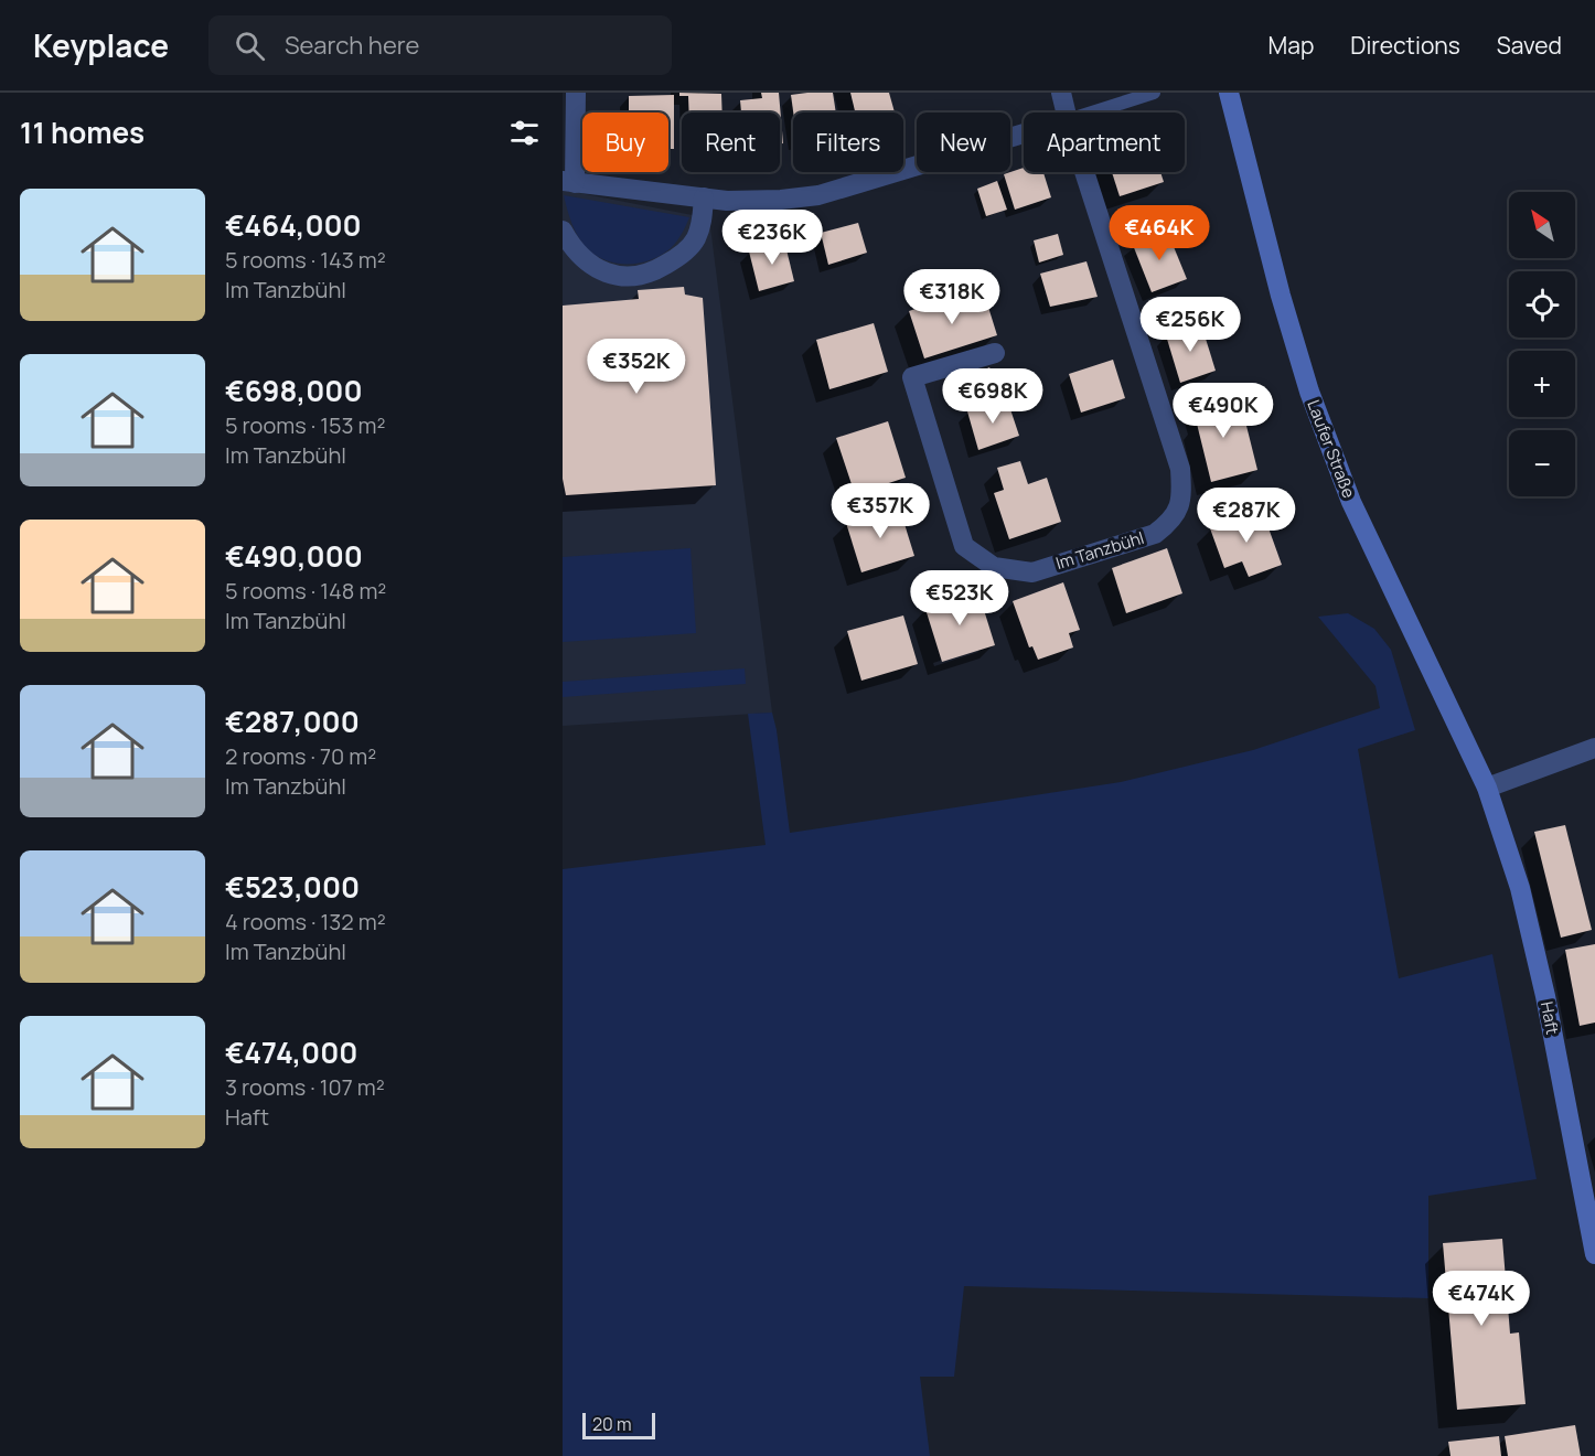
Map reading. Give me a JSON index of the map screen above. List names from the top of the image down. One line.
{"streets":{"main road":["Laufer Straße","Haft"],"street":["Im Tanzbühl"]},"crossings":[["Laufer Straße","Haft"]],"scale_bar":"20 m","north":"top left","page":{"header":"Keyplace","search":"Search here","nav":["Map","Directions","Saved"],"heading":"11 homes","chip":["Buy","Rent","Filters","New","Apartment"],"list":[{"name":"€464,000","note":"5 rooms · 143 m² · Im Tanzbühl"},{"name":"€698,000","note":"5 rooms · 153 m² · Im Tanzbühl"},{"name":"€490,000","note":"5 rooms · 148 m² · Im Tanzbühl"},{"name":"€287,000","note":"2 rooms · 70 m² · Im Tanzbühl"},{"name":"€523,000","note":"4 rooms · 132 m² · Im Tanzbühl"},{"name":"€474,000","note":"3 rooms · 107 m² · Haft"}],"map_buttons":["+","−"],"price":["€464K","€236K","€318K","€256K","€352K","€698K","€490K","€357K","€287K","€523K","€474K"],"scale":"20 m"}}
